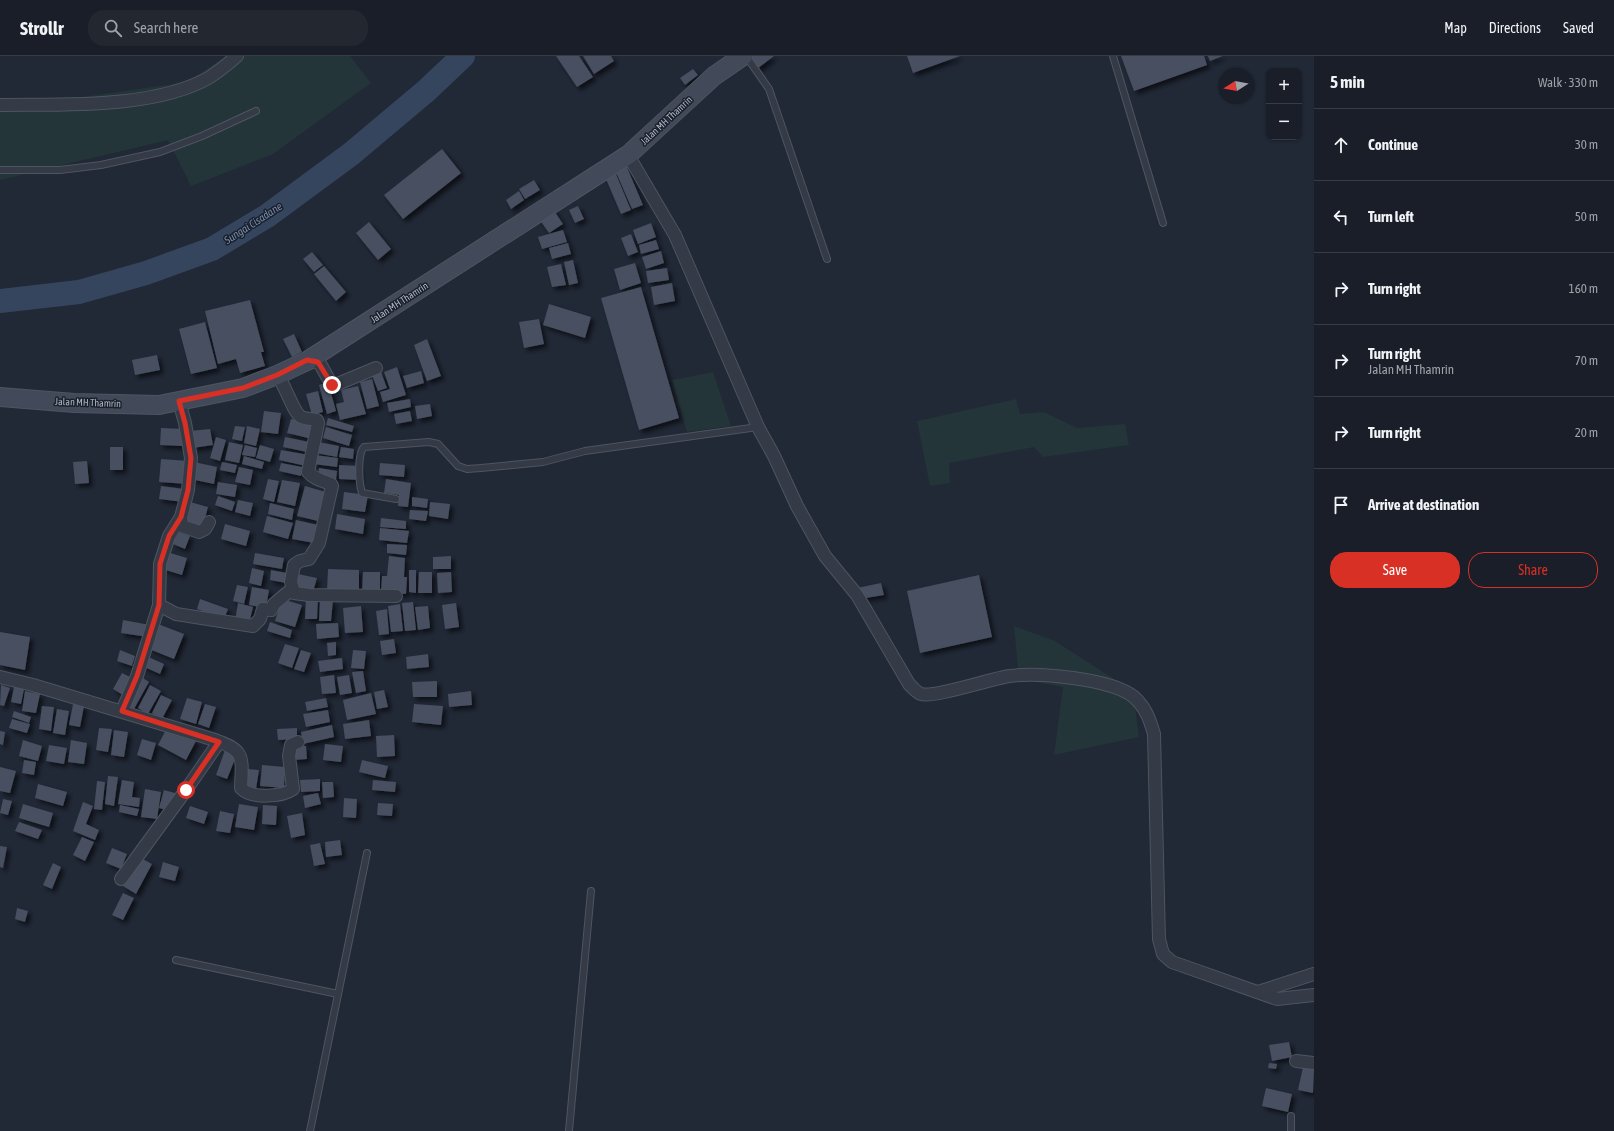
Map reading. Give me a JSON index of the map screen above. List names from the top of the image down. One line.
{"streets":{"street":["Jalan MH Thamrin"]},"water":["Sungai Cisadane"],"north":"left","page":{"header":"Strollr","search":"Search here","nav":["Map","Directions","Saved"],"heading":["5 min","Walk · 330 m"],"map_buttons":["+","−"],"list":[["Continue","30 m"],["Turn left","50 m"],["Turn right","160 m"],["Turn right","Jalan MH Thamrin","70 m"],["Turn right","20 m"],"Arrive at destination"],"buttons":["Save","Share"]}}
